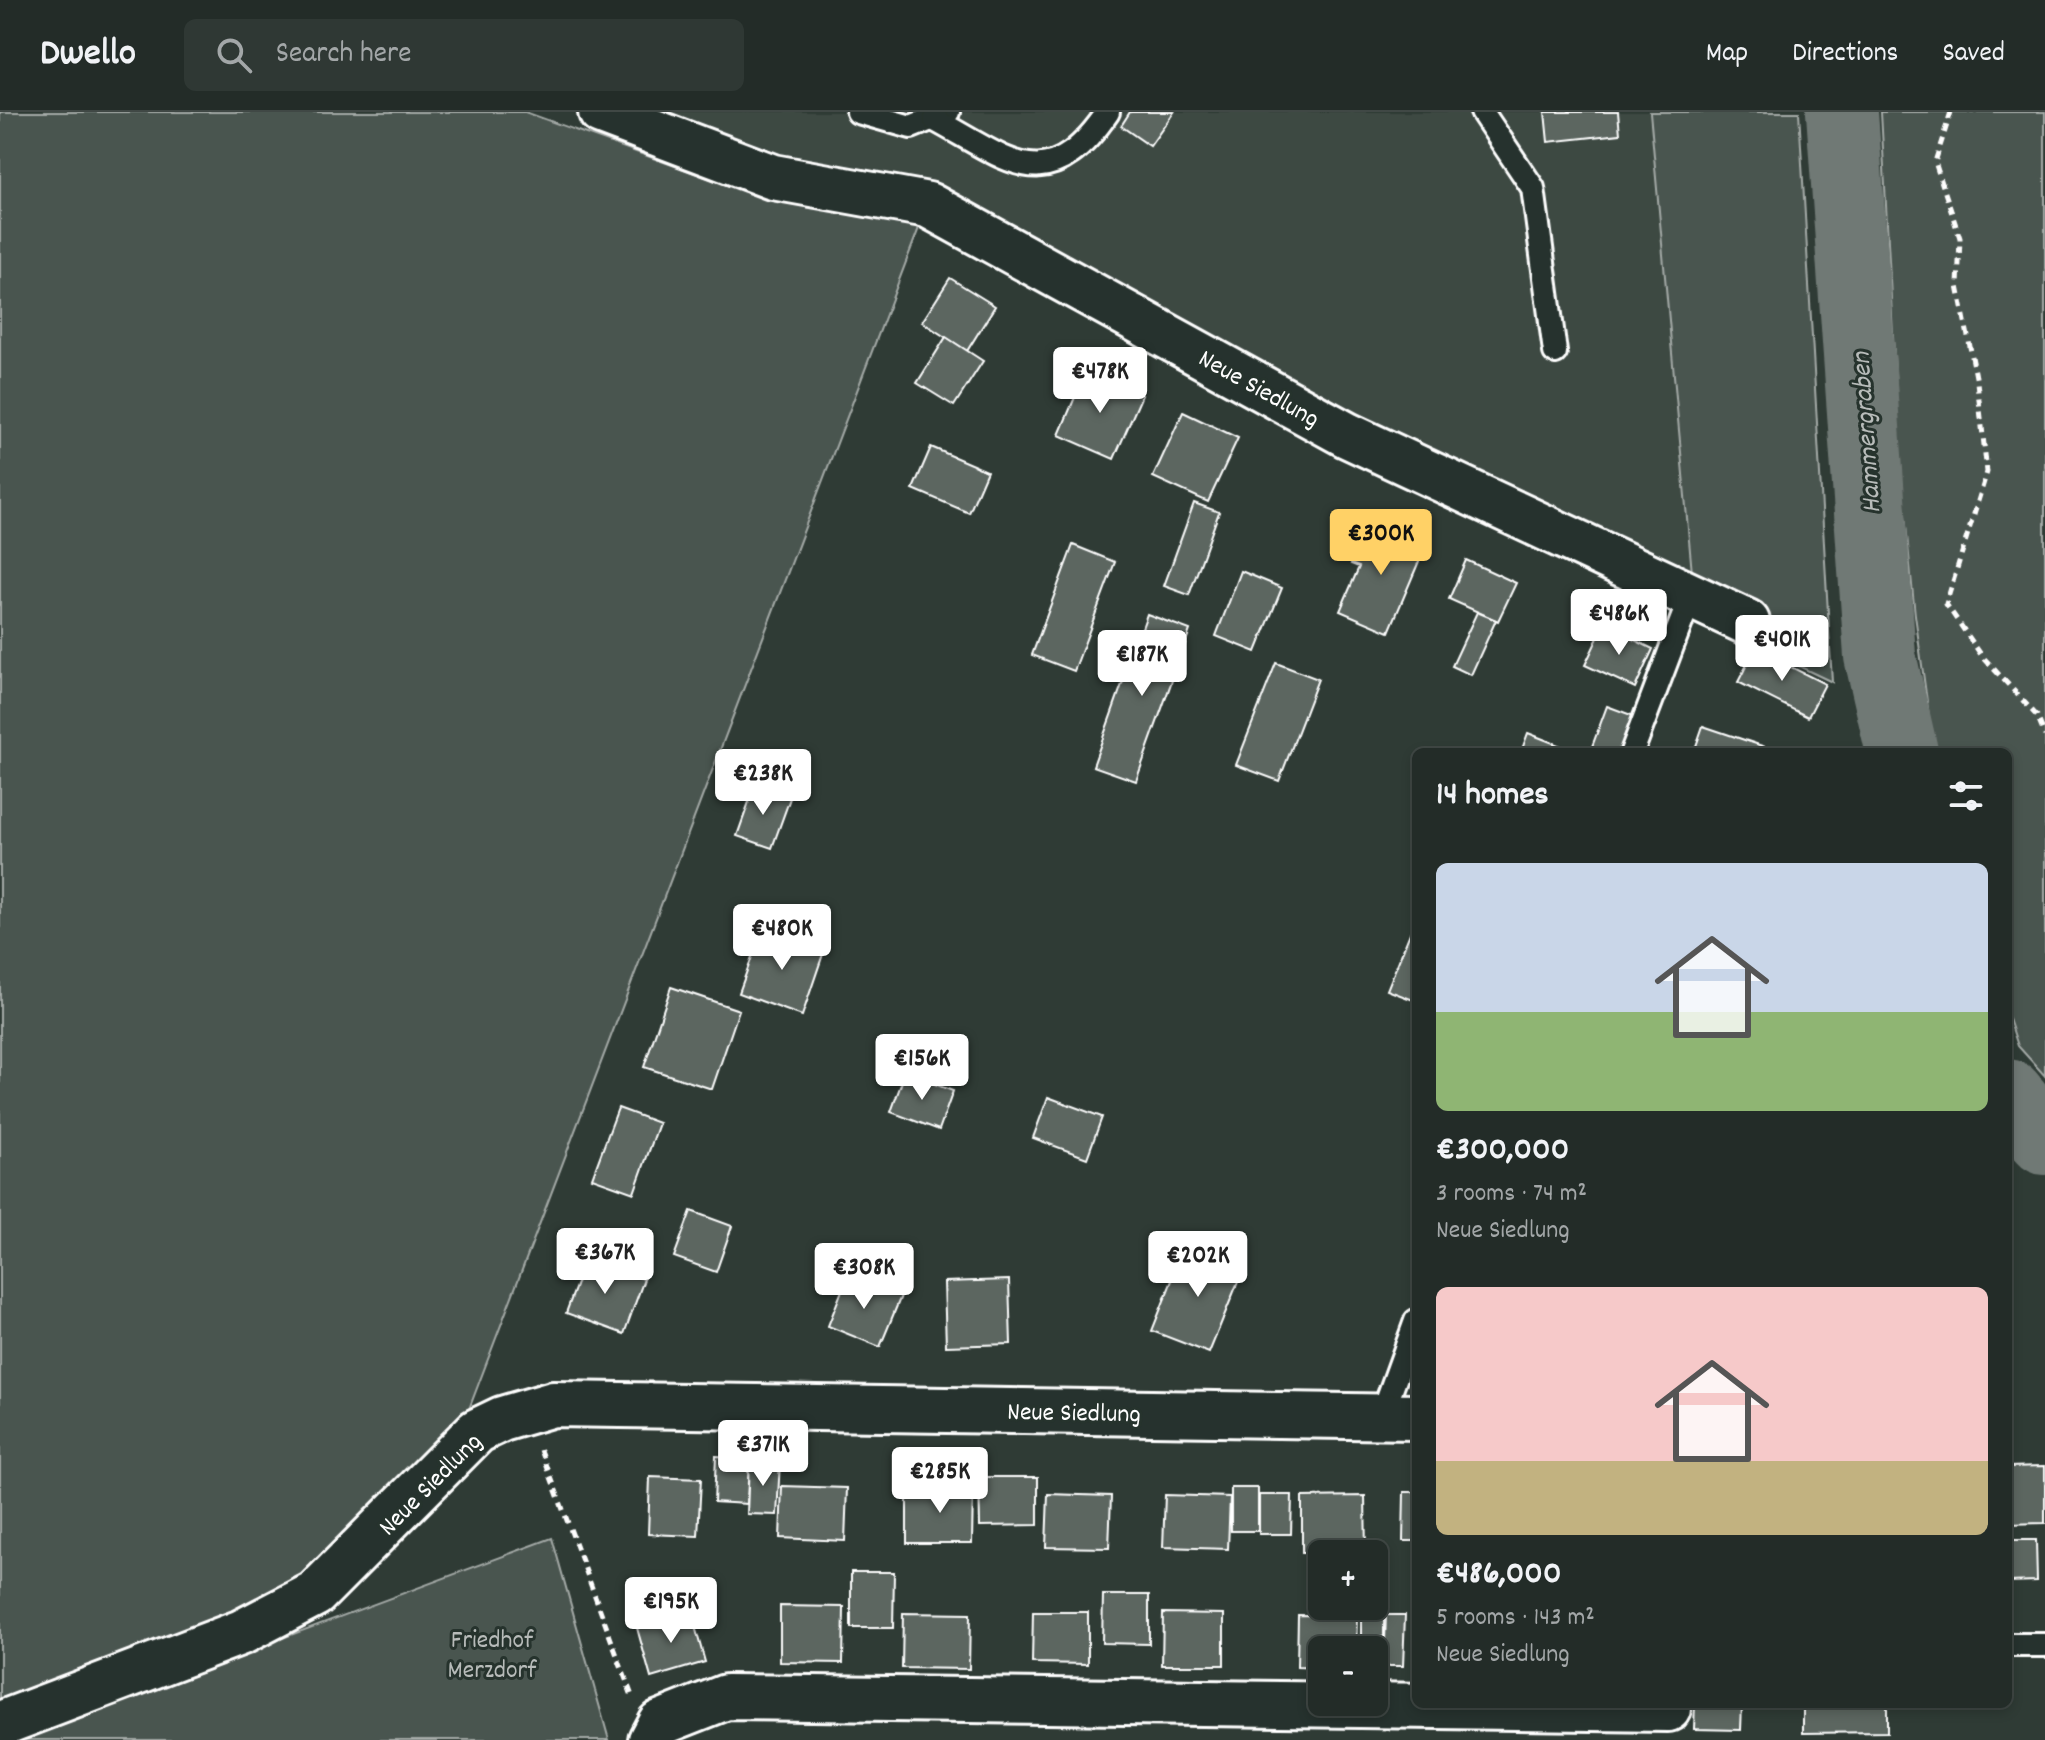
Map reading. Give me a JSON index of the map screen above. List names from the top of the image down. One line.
{"streets":{"street":["Neue Siedlung"]},"water":["Hammergraben"],"parks":["Friedhof Merzdorf"],"page":{"header":"Dwello","search":"Search here","nav":["Map","Directions","Saved"],"price":["€478K","€300K","€486K","€401K","€187K","€238K","€480K","€156K","€367K","€202K","€308K","€371K","€285K","€195K"],"heading":"14 homes","list":[{"name":"€300,000","note":"3 rooms · 74 m² · Neue Siedlung"},{"name":"€486,000","note":"5 rooms · 143 m² · Neue Siedlung"}],"map_buttons":["+","−"]}}
